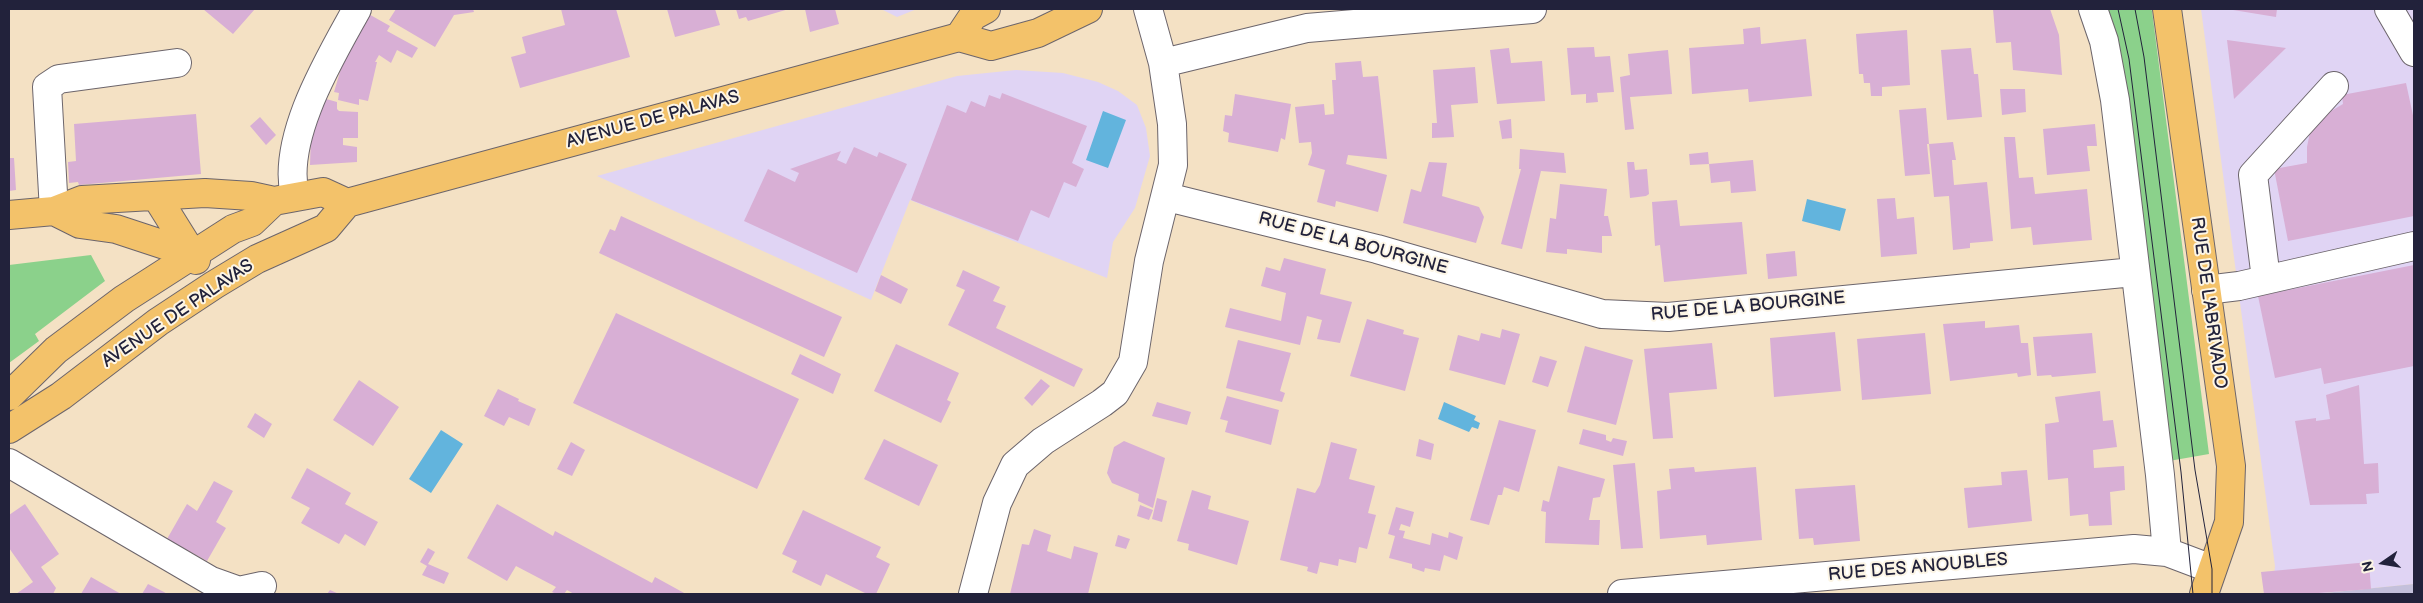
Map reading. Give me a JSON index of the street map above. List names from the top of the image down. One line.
{"streets":{"main road":["AVENUE DE PALAVAS","RUE DE L'ABRIVADO"],"street":["RUE DE LA BOURGINE","RUE DES ANOUBLES"]},"crossings":[["RUE DE L'ABRIVADO","RUE DES ANOUBLES"]],"north":"left"}
